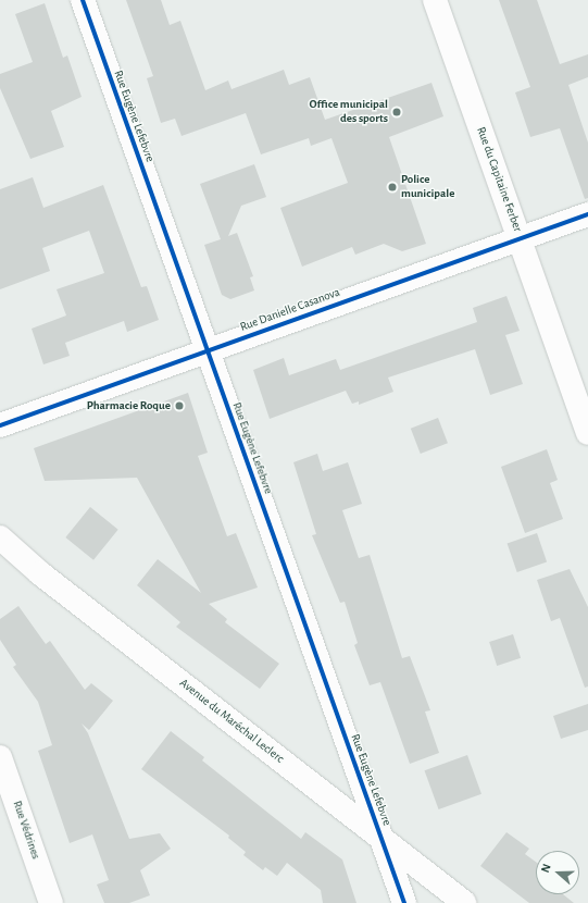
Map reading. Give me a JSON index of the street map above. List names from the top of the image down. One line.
{"streets":{"street":["Rue Eugène Lefebvre","Rue du Capitaine Ferber","Rue Danielle Casanova","Avenue du Maréchal Leclerc","Rue Védrines"]},"crossings":[["Rue Eugène Lefebvre","Rue Danielle Casanova"],["Rue Eugène Lefebvre","Avenue du Maréchal Leclerc"],["Rue du Capitaine Ferber","Rue Danielle Casanova"]],"places":["Office municipal des sports","Police municipale","Pharmacie Roque"],"north":"left"}
